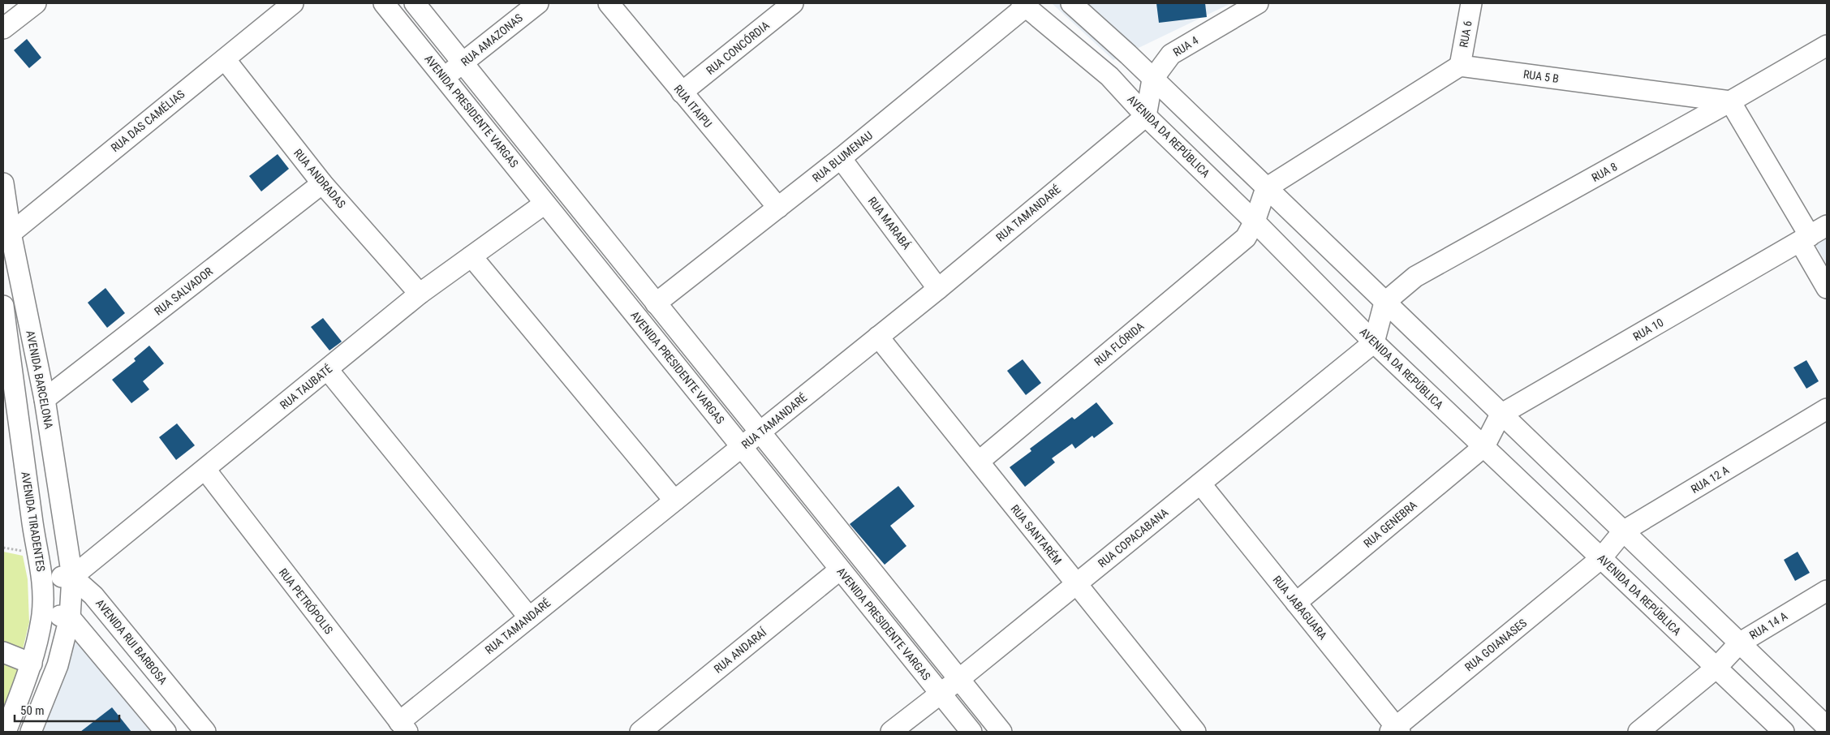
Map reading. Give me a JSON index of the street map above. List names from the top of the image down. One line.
{"streets":{"street":["RUA 6","RUA AMAZONAS","RUA 4","RUA CONCÓRDIA","RUA 5 B","RUA ITAIPU","AVENIDA PRESIDENTE VARGAS","RUA DAS CAMÉLIAS","AVENIDA DA REPÚBLICA","RUA BLUMENAU","RUA 8","RUA ANDRADAS","RUA TAMANDARÉ","RUA MARABÁ","RUA SALVADOR","RUA 10","RUA FLÓRIDA","AVENIDA BARCELONA","RUA TAUBATÉ","RUA 12 A","AVENIDA TIRADENTES","RUA GENEBRA","RUA SANTARÉM","RUA COPACABANA","RUA PETRÓPOLIS","RUA JABAGUARA","RUA 14 A","AVENIDA RUI BARBOSA","RUA GOIANASES","RUA ANDARAÍ"]},"crossings":[["RUA 6","RUA 5 B"],["RUA AMAZONAS","AVENIDA PRESIDENTE VARGAS"],["RUA 4","AVENIDA DA REPÚBLICA"],["RUA 4","RUA TAMANDARÉ"],["RUA CONCÓRDIA","RUA ITAIPU"],["RUA 5 B","RUA 8"],["RUA ITAIPU","RUA BLUMENAU"],["AVENIDA PRESIDENTE VARGAS","RUA BLUMENAU"],["AVENIDA PRESIDENTE VARGAS","RUA TAMANDARÉ"],["AVENIDA PRESIDENTE VARGAS","RUA TAUBATÉ"],["AVENIDA PRESIDENTE VARGAS","RUA COPACABANA"],["AVENIDA PRESIDENTE VARGAS","RUA ANDARAÍ"],["RUA DAS CAMÉLIAS","RUA ANDRADAS"],["RUA DAS CAMÉLIAS","AVENIDA BARCELONA"],["AVENIDA DA REPÚBLICA","RUA BLUMENAU"],["AVENIDA DA REPÚBLICA","RUA TAMANDARÉ"],["AVENIDA DA REPÚBLICA","RUA FLÓRIDA"],["AVENIDA DA REPÚBLICA","RUA 12 A"],["AVENIDA DA REPÚBLICA","RUA GENEBRA"],["AVENIDA DA REPÚBLICA","RUA COPACABANA"],["AVENIDA DA REPÚBLICA","RUA 14 A"],["AVENIDA DA REPÚBLICA","RUA GOIANASES"],["RUA BLUMENAU","RUA MARABÁ"],["RUA ANDRADAS","RUA SALVADOR"],["RUA ANDRADAS","RUA TAUBATÉ"],["RUA TAMANDARÉ","RUA MARABÁ"],["RUA TAMANDARÉ","RUA SANTARÉM"],["RUA TAMANDARÉ","RUA PETRÓPOLIS"],["RUA SALVADOR","AVENIDA BARCELONA"],["RUA FLÓRIDA","RUA SANTARÉM"],["AVENIDA BARCELONA","RUA TAUBATÉ"],["AVENIDA BARCELONA","AVENIDA RUI BARBOSA"],["RUA TAUBATÉ","RUA PETRÓPOLIS"],["RUA TAUBATÉ","AVENIDA RUI BARBOSA"],["RUA 12 A","RUA GOIANASES"],["RUA GENEBRA","RUA JABAGUARA"],["RUA SANTARÉM","RUA COPACABANA"],["RUA COPACABANA","RUA JABAGUARA"],["RUA JABAGUARA","RUA GOIANASES"]],"scale_bar":"50 m"}
